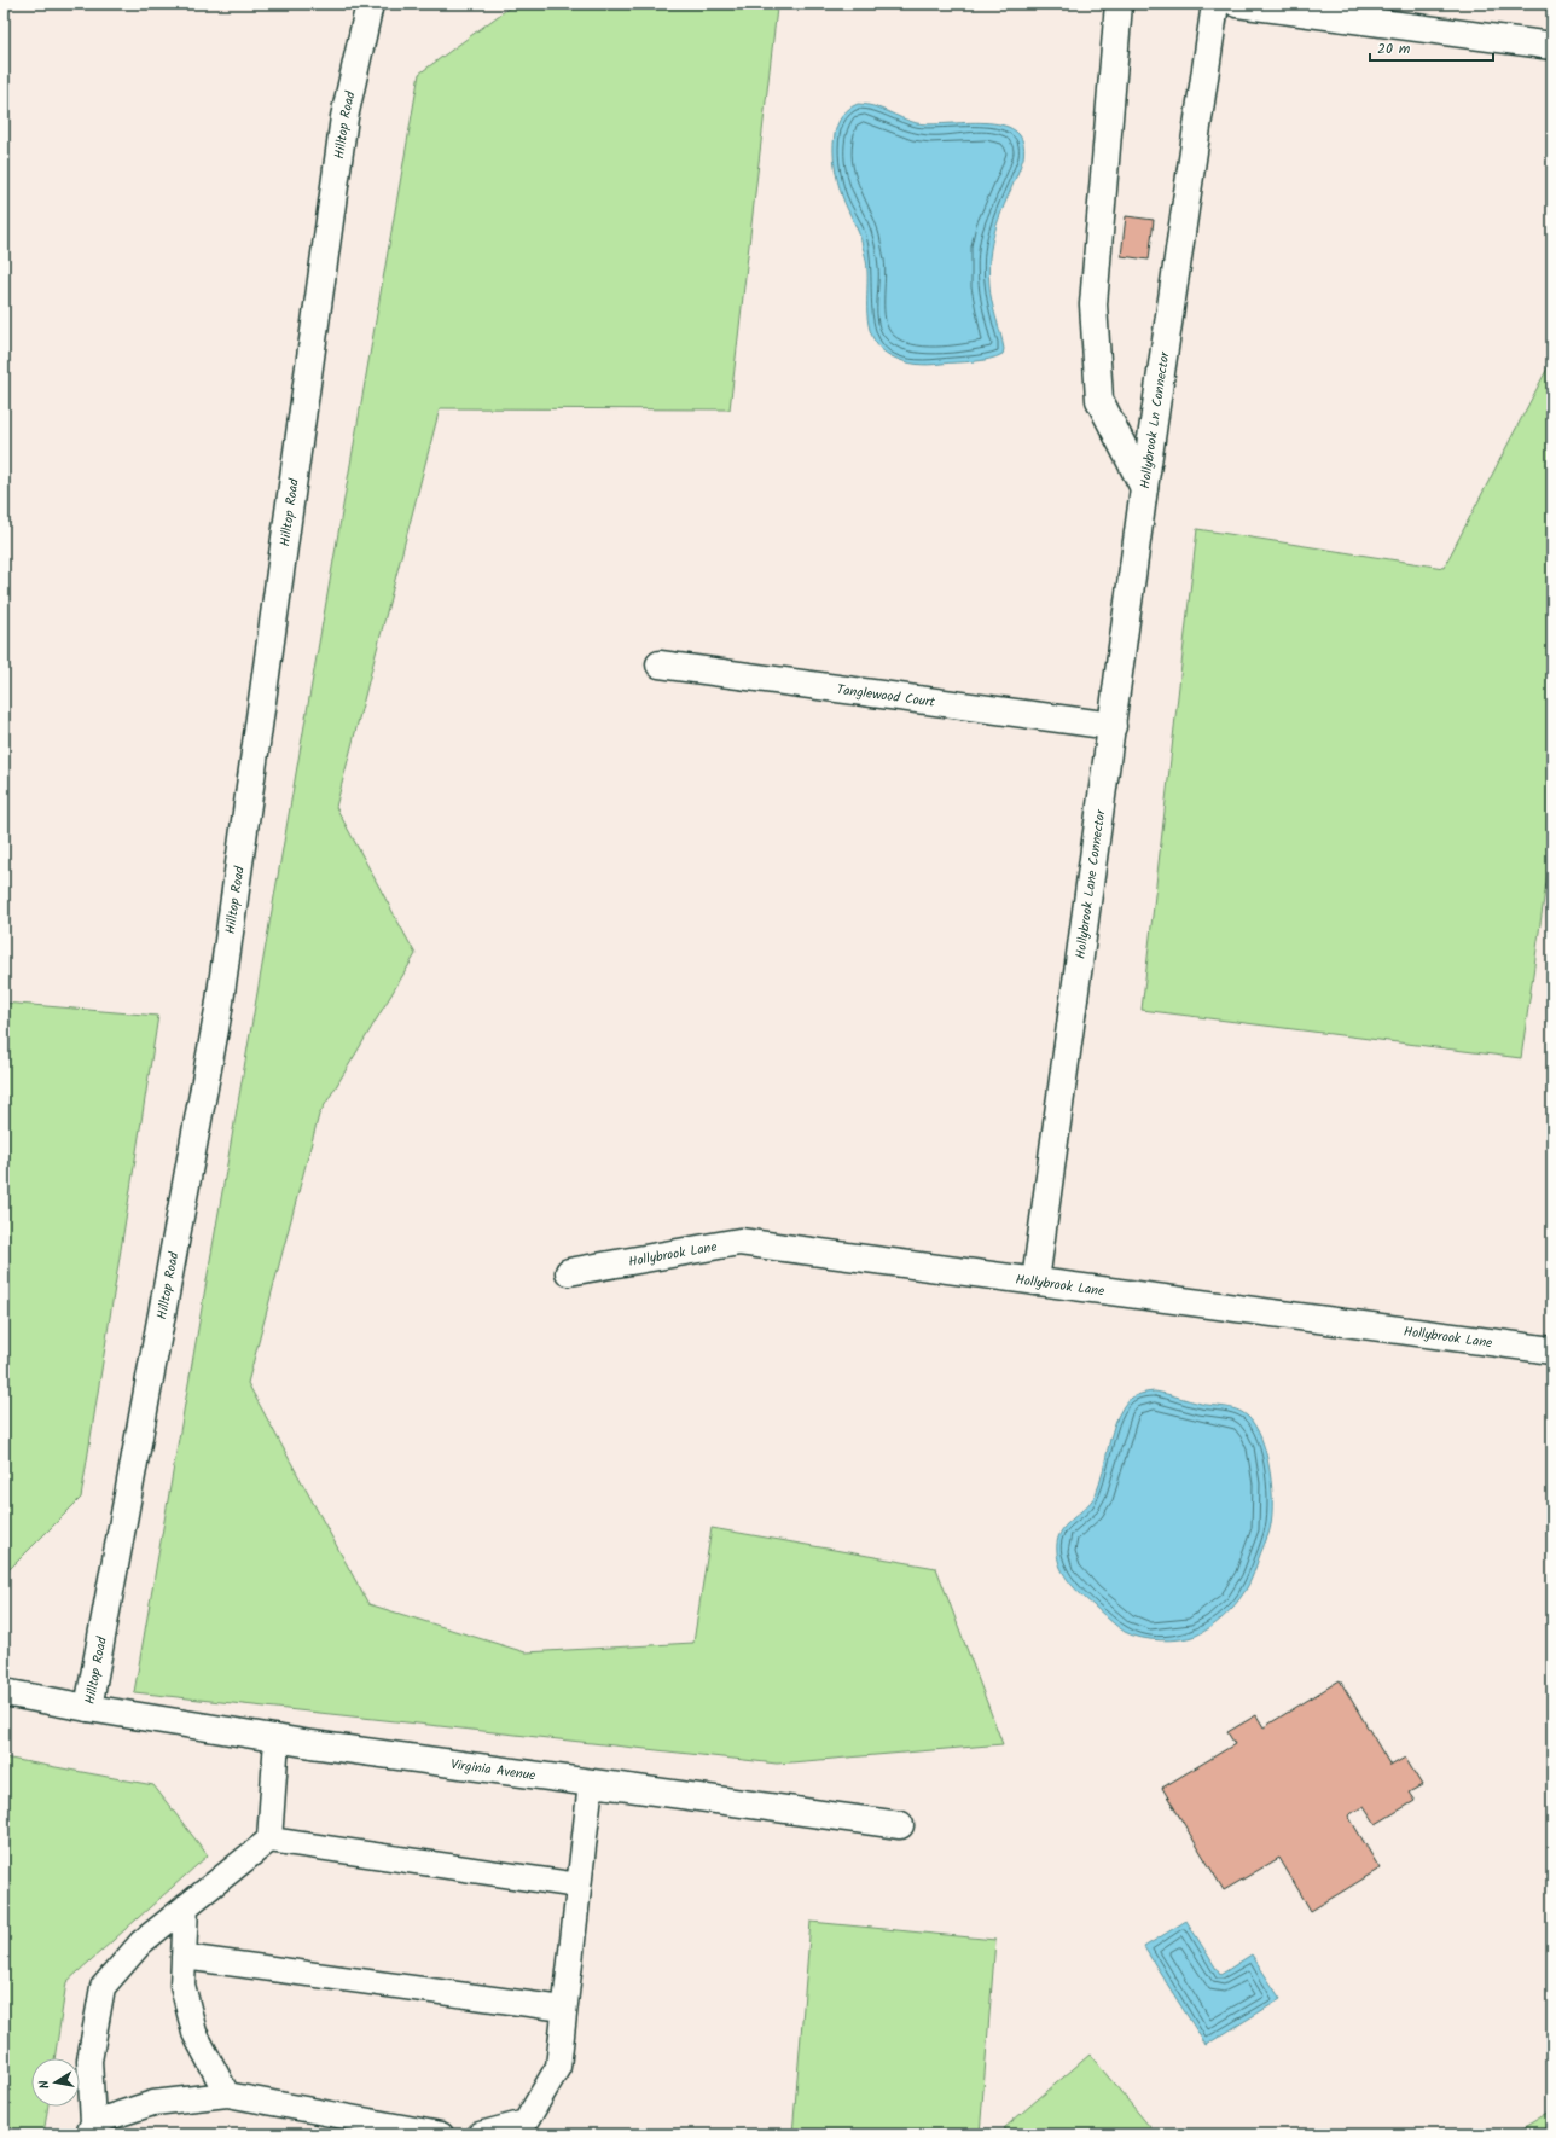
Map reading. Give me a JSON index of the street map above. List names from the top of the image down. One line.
{"streets":{"street":["Hilltop Road","Hollybrook Ln Connector","Tanglewood Court","Hollybrook Lane Connector","Hollybrook Lane","Virginia Avenue"]},"crossings":[["Hilltop Road","Virginia Avenue"],["Hollybrook Ln Connector","Hollybrook Lane Connector"],["Tanglewood Court","Hollybrook Lane Connector"],["Hollybrook Lane Connector","Hollybrook Lane"]],"scale_bar":"20 m","north":"left"}
